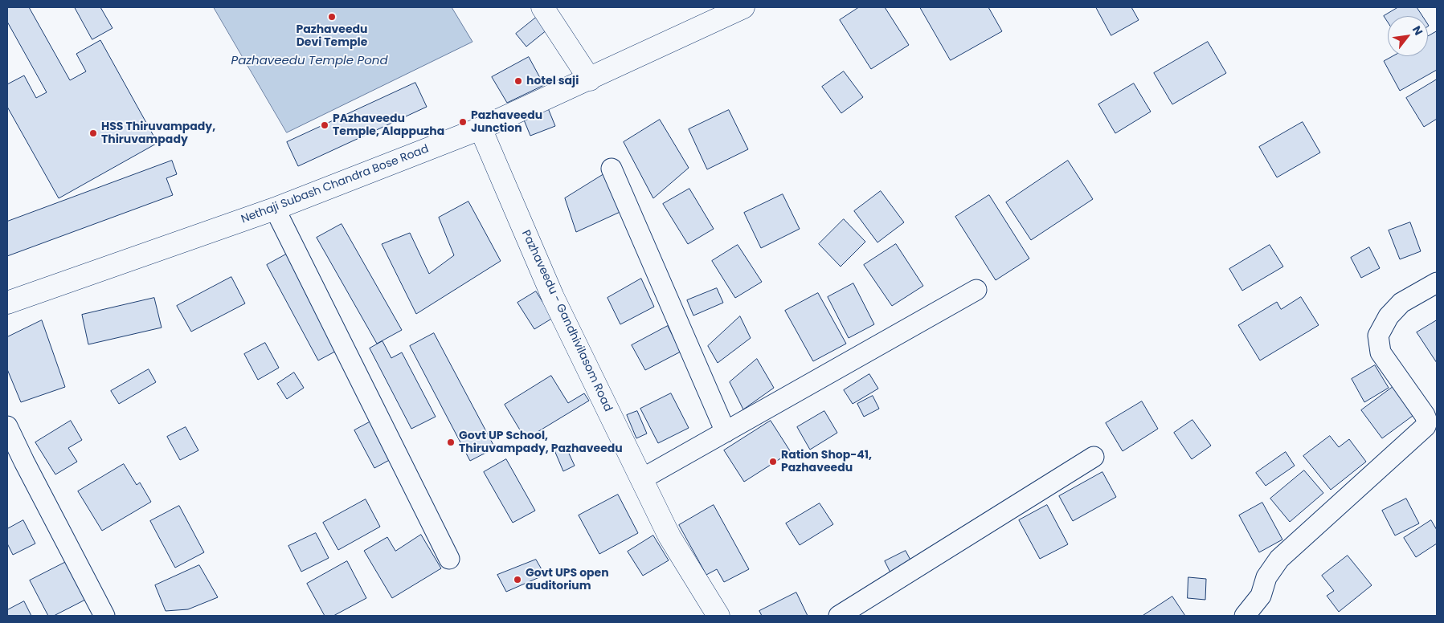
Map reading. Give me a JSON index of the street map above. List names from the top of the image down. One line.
{"streets":{"main road":["Nethaji Subash Chandra Bose Road","Pazhaveedu - Gandhivilasom Road"]},"crossings":[["Nethaji Subash Chandra Bose Road","Pazhaveedu - Gandhivilasom Road"]],"water":["Pazhaveedu Temple Pond"],"places":["Pazhaveedu Devi Temple","hotel saji","Pazhaveedu Junction","PAzhaveedu Temple, Alappuzha","HSS Thiruvampady, Thiruvampady","Govt UP School, Thiruvampady, Pazhaveedu","Ration Shop-41, Pazhaveedu","Govt UPS open auditorium"],"north":"top right"}
